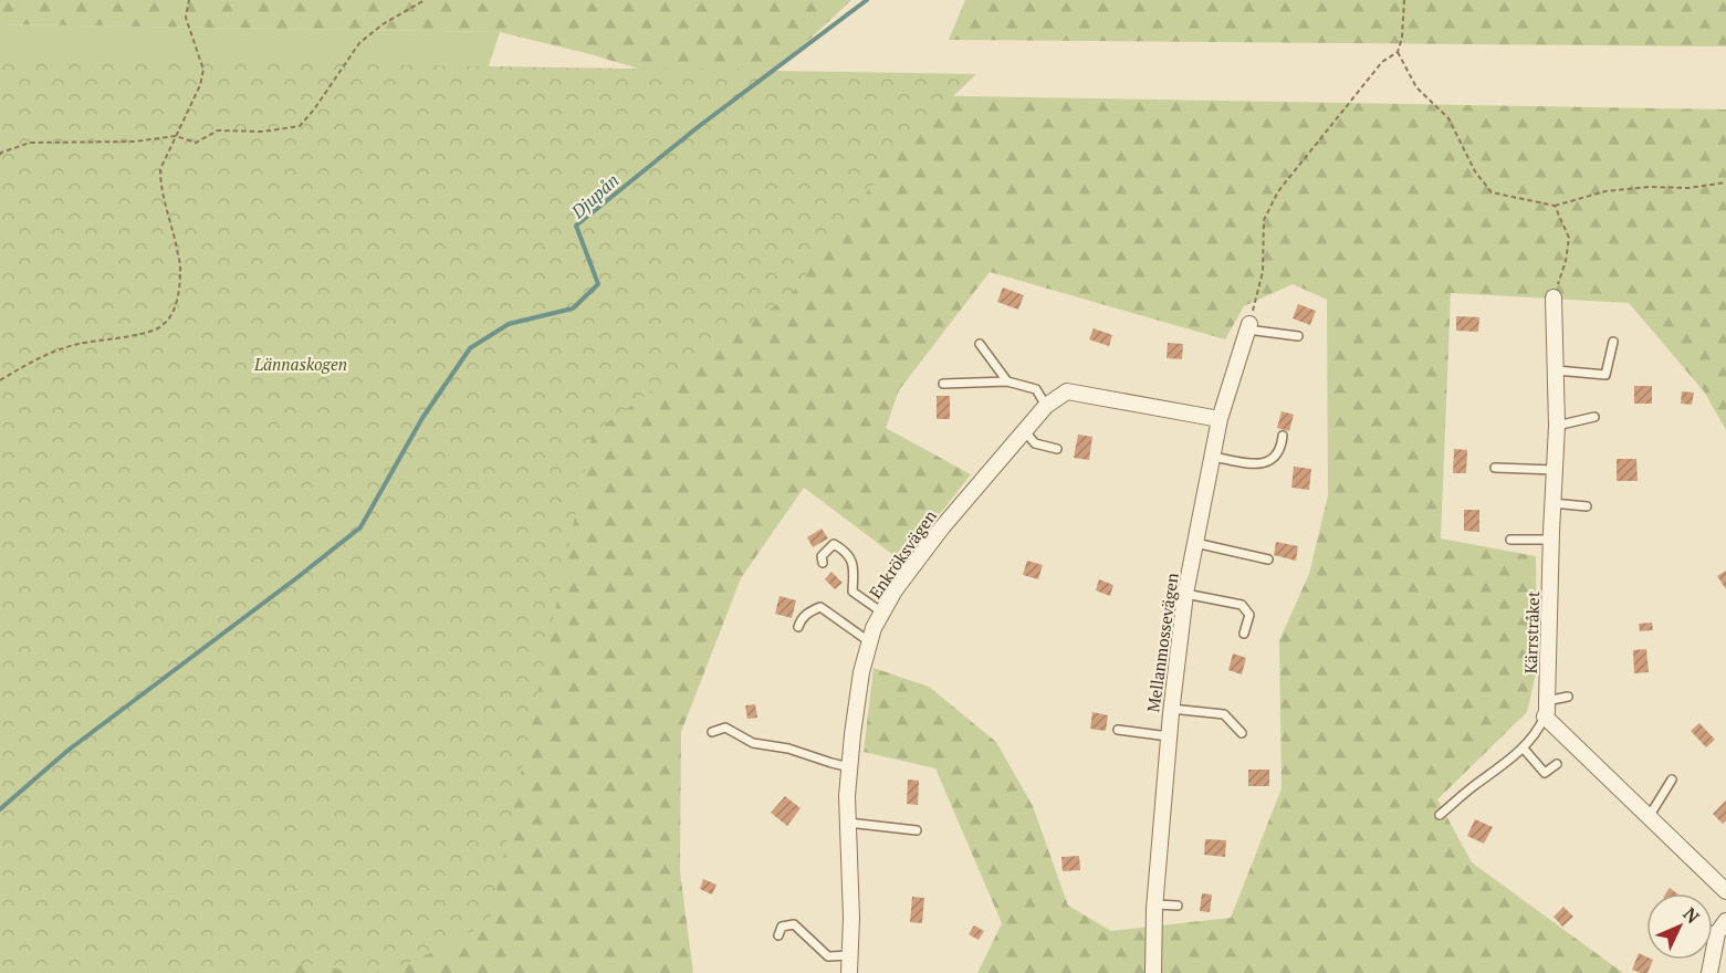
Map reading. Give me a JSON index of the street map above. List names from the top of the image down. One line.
{"streets":{"street":["Enkröksvägen","Kärrstråket","Mellanmossevägen"]},"crossings":[["Enkröksvägen","Mellanmossevägen"]],"water":["Djupån"],"parks":["Lännaskogen"],"north":"top right"}
